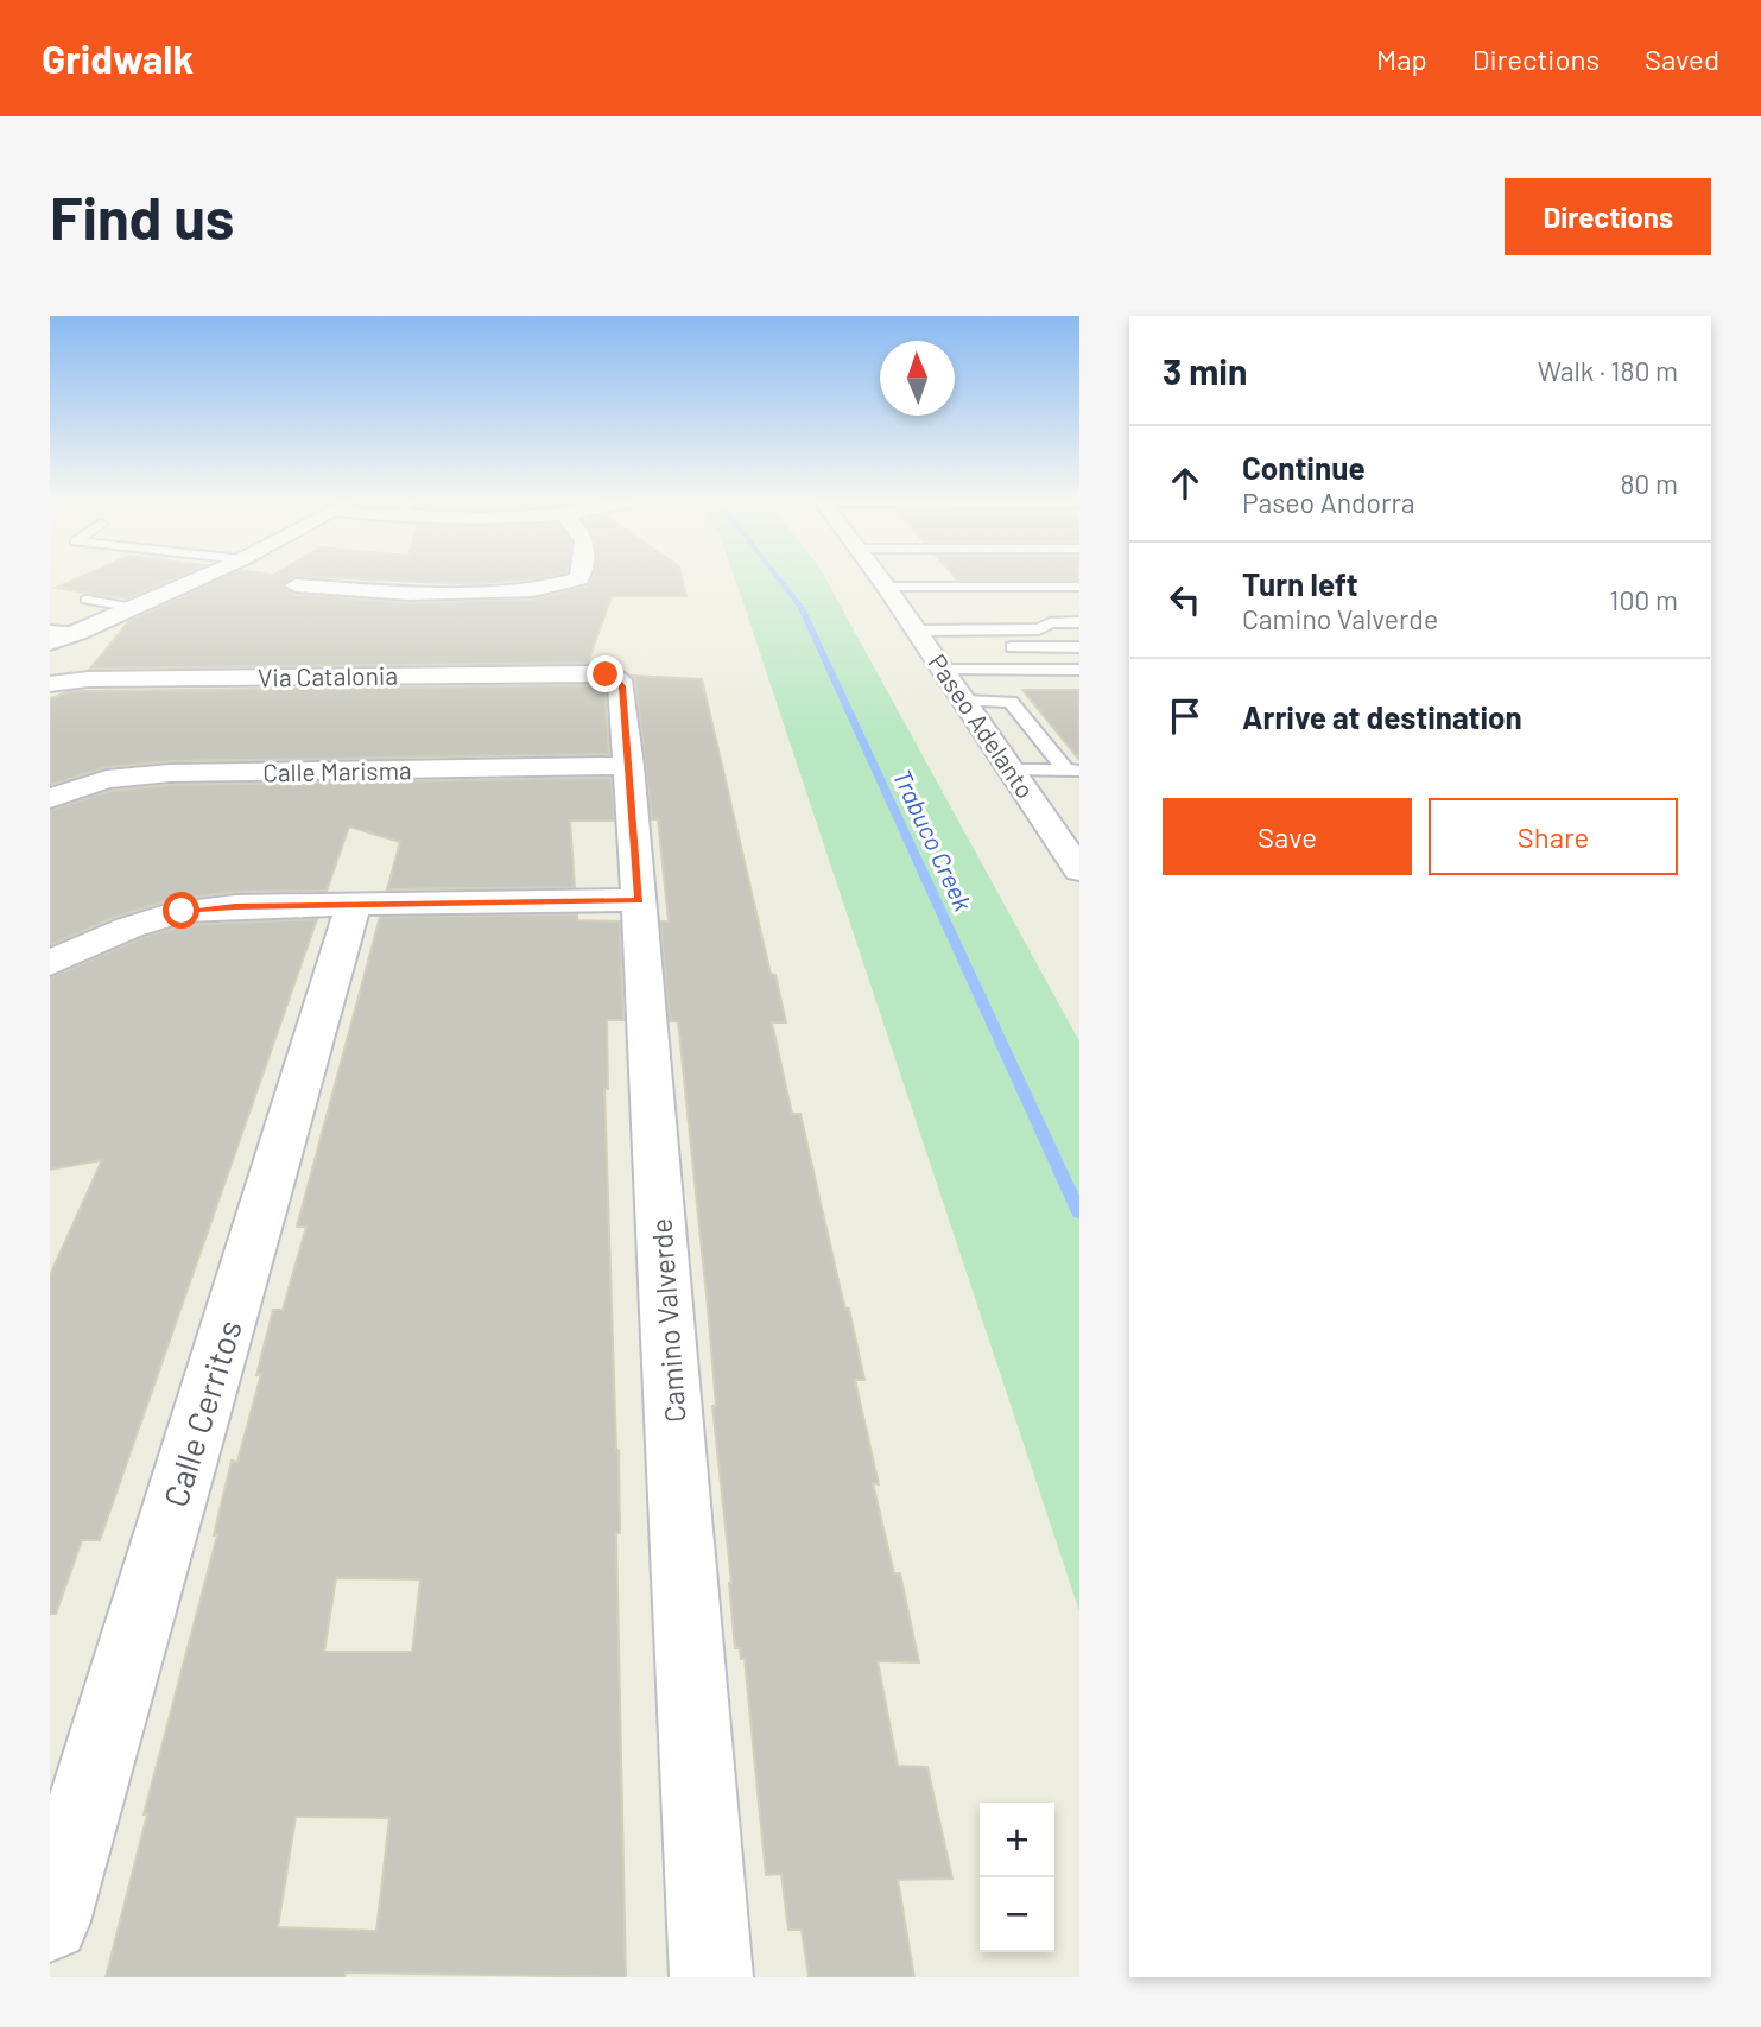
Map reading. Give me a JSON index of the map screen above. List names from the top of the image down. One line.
{"streets":{"street":["Via Catalonia","Paseo Adelanto","Calle Marisma","Camino Valverde","Calle Cerritos"]},"crossings":[["Via Catalonia","Camino Valverde"],["Calle Marisma","Camino Valverde"]],"water":["Trabuco Creek"],"north":"top","page":{"header":"Gridwalk","nav":["Map","Directions","Saved"],"buttons":["Directions",["Save","Share"]],"title":"Find us","heading":["3 min","Walk · 180 m"],"list":[["Continue","Paseo Andorra","80 m"],["Turn left","Camino Valverde","100 m"],"Arrive at destination"],"map_buttons":["+","−"]}}
